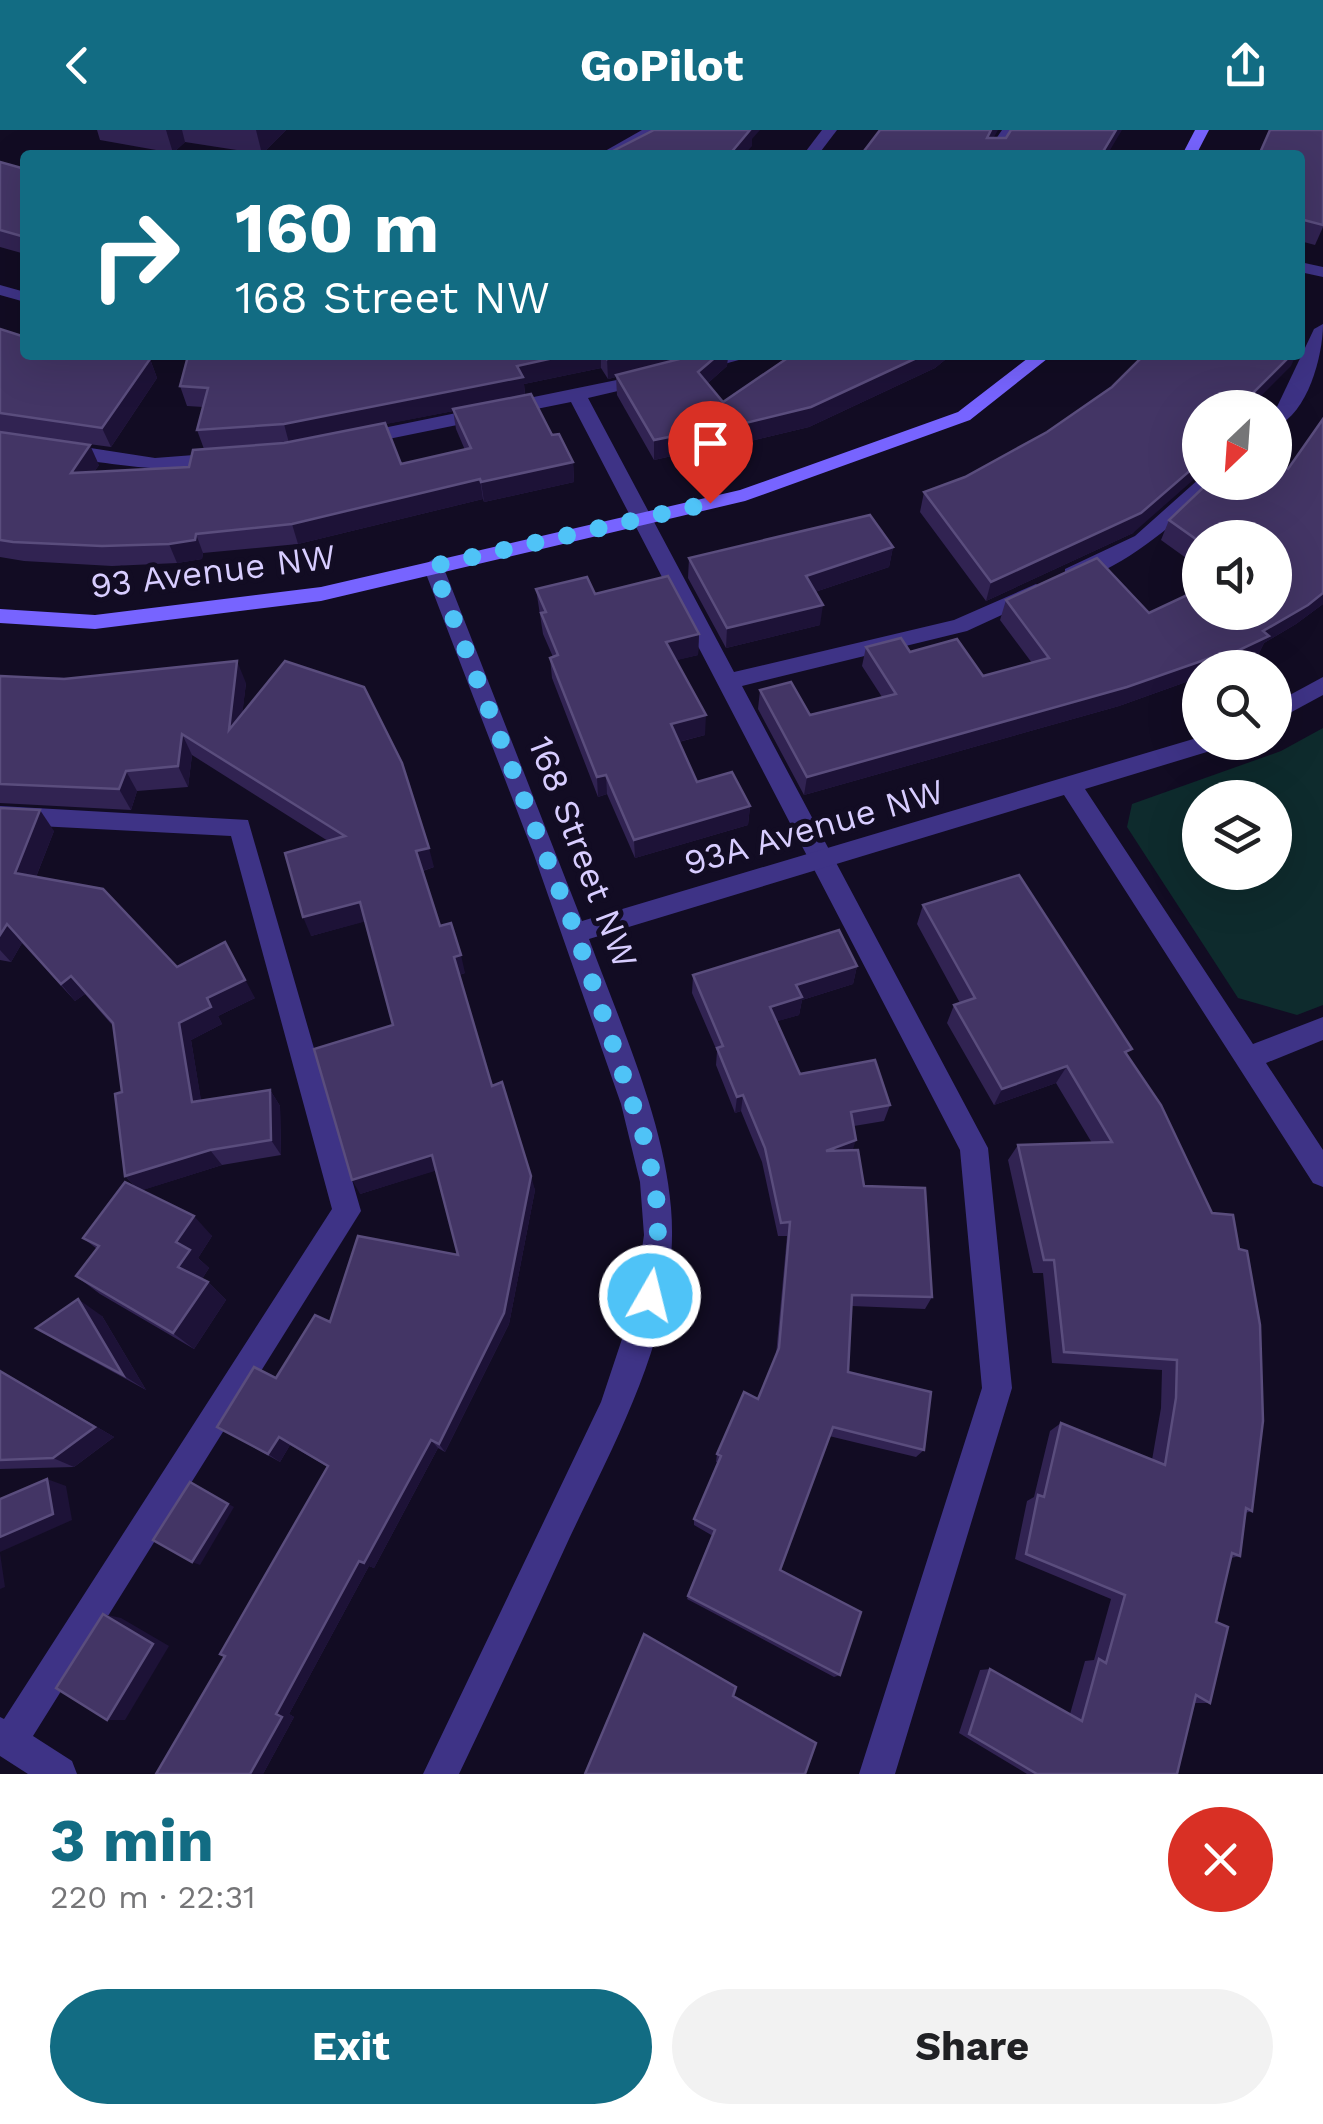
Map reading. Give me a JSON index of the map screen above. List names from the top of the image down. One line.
{"streets":{"street":["93 Avenue NW","93A Avenue NW","168 Street NW"]},"crossings":[["93 Avenue NW","168 Street NW"],["93A Avenue NW","168 Street NW"]],"north":"bottom left","page":{"header":"GoPilot","turn":["160 m","168 Street NW"],"heading":["3 min","220 m · 22:31"],"buttons":["Exit","Share"]}}
